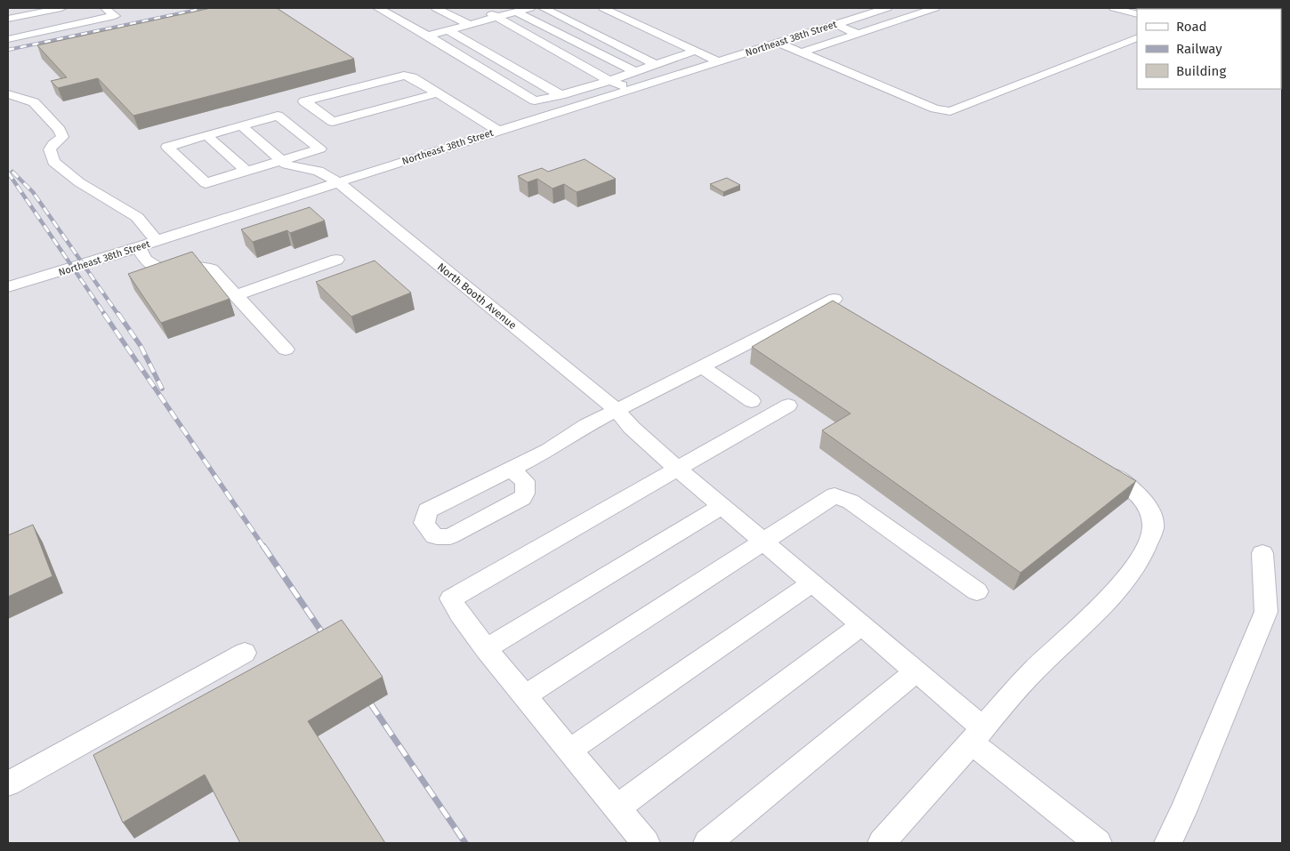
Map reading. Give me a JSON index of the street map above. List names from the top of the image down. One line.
{"streets":{"street":["Northeast 38th Street","North Booth Avenue"]},"crossings":[["Northeast 38th Street","North Booth Avenue"]],"legend":["Road","Railway","Building"]}
